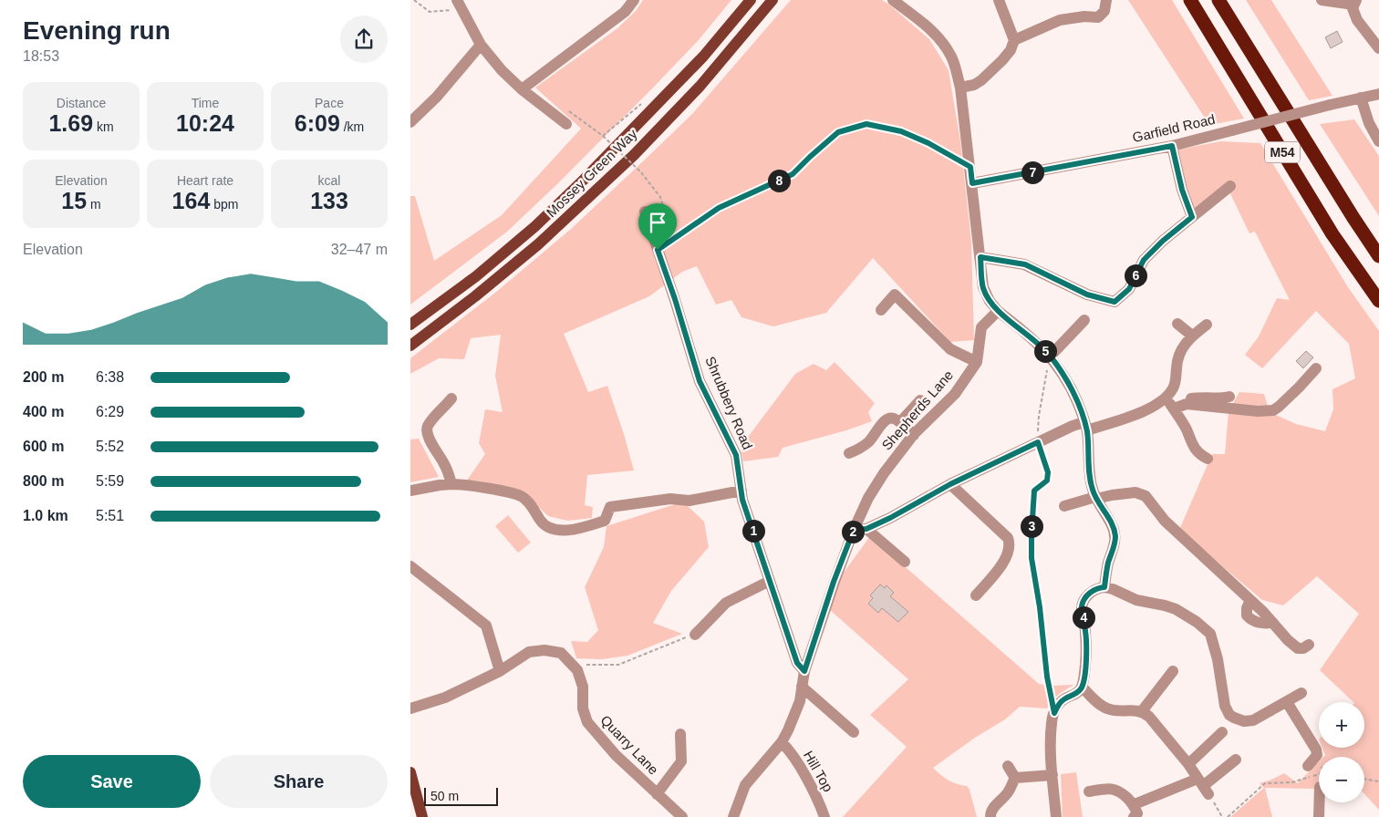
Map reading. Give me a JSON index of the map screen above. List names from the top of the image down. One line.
{"streets":{"highway":["M54"],"main road":["Mossey Green Way"],"street":["Garfield Road","Shrubbery Road","Shepherds Lane","Quarry Lane","Hill Top"]},"crossings":[["Shrubbery Road","Shepherds Lane"],["Shepherds Lane","Hill Top"]],"scale_bar":"50 m","page":{"heading":["Evening run","18:53"],"stats":[["Distance","1.69 km"],["Time","10:24"],["Pace","6:09 /km"],["Elevation","15 m"],["Heart rate","164 bpm"],["kcal","133"]],"pins":["7","8","6","5","3","1","2","4"],"chart":["Elevation","32–47 m"],"list":[{"name":"200 m","note":"6:38"},{"name":"400 m","note":"6:29"},{"name":"600 m","note":"5:52"},{"name":"800 m","note":"5:59"},{"name":"1.0 km","note":"5:51"}],"map_buttons":["+","−"],"buttons":["Save","Share"],"scale":"50 m"}}
